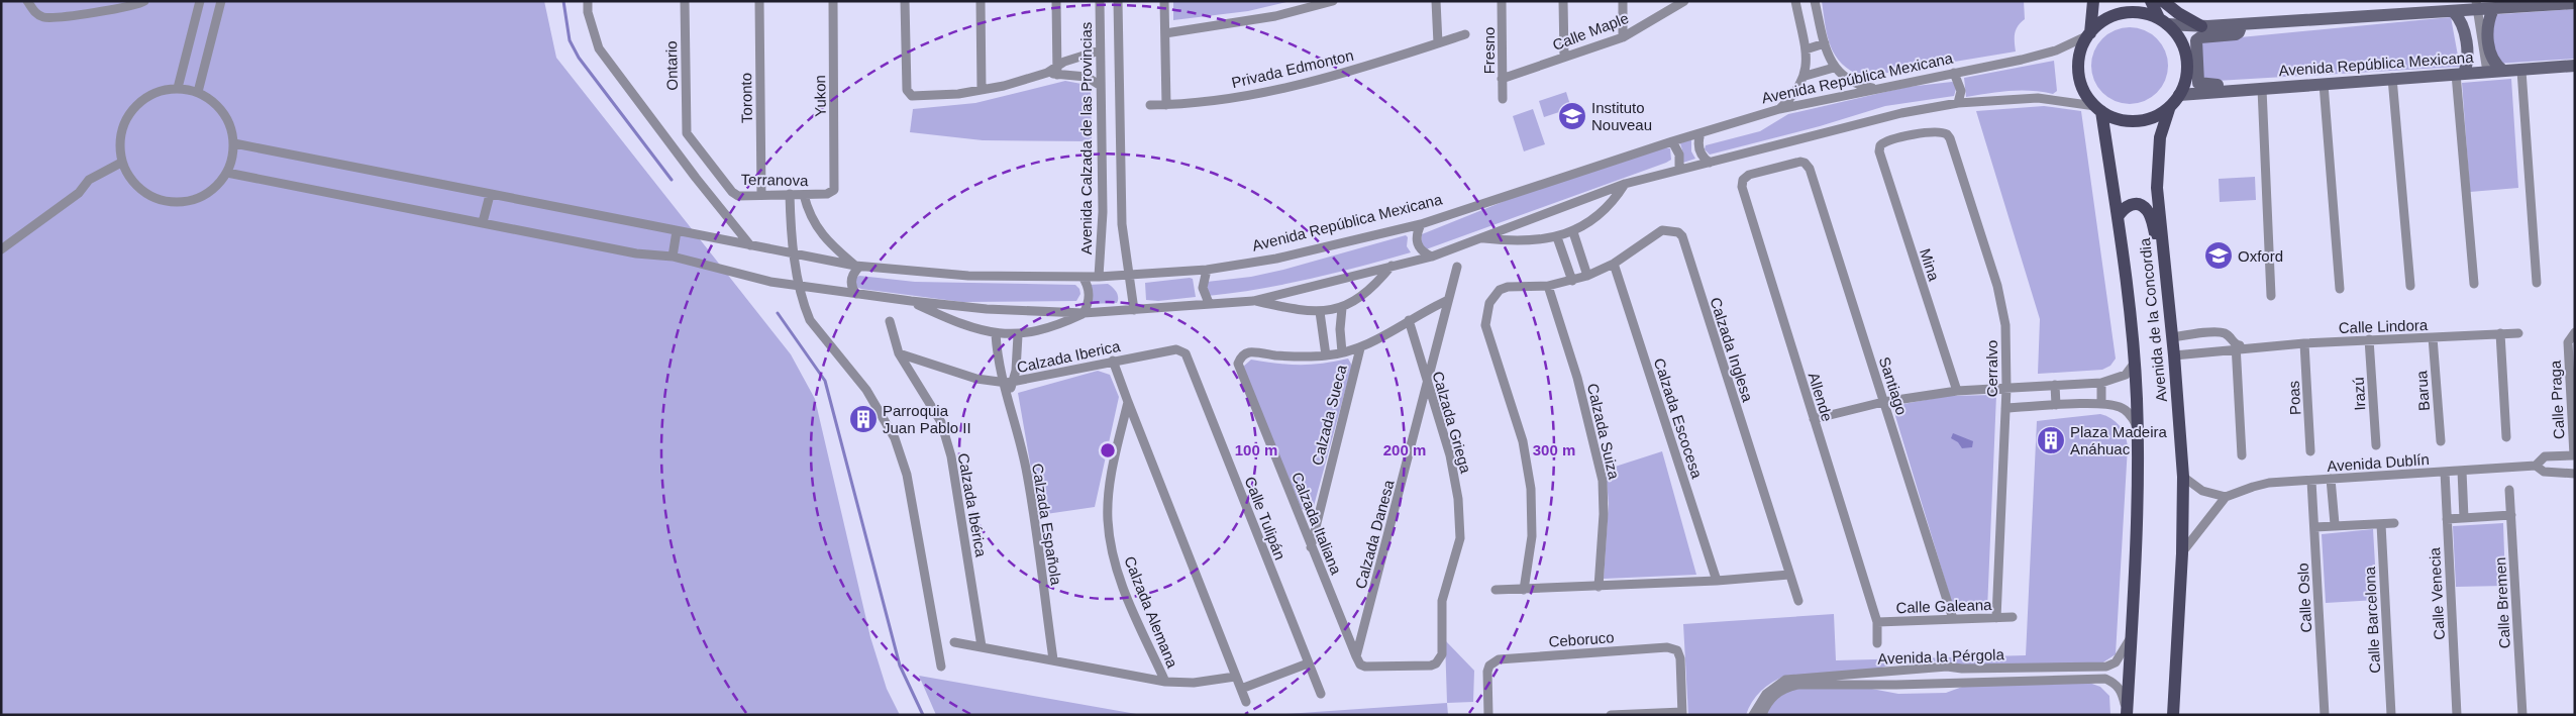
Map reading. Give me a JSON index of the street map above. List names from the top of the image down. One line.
{"streets":{"main road":["Avenida República Mexicana","Avenida de la Concordia"],"street":["Calle Maple","Fresno","Ontario","Privada Edmonton","Yukon","Toronto","Avenida Calzada de las Provincias","Terranova","Mina","Calle Lindora","Calzada Inglesa","Calzada Iberica","Cerralvo","Santiago","Barua","Irazú","Allende","Poas","Calle Praga","Calzada Sueca","Calzada Escocesa","Calzada Griega","Calzada Suiza","Avenida Dublín","Calzada Ibérica","Calle Tulipán","Calzada Italiana","Calzada Española","Calzada Danesa","Calle Venecia","Calle Oslo","Calle Bremen","Calle Galeana","Calzada Alemana","Calle Barcelona","Ceboruco","Avenida la Pérgola"]},"crossings":[["Calle Maple","Fresno"],["Avenida República Mexicana","Avenida Calzada de las Provincias"],["Avenida República Mexicana","Avenida de la Concordia"],["Ontario","Terranova"],["Yukon","Terranova"],["Toronto","Terranova"],["Mina","Cerralvo"],["Avenida de la Concordia","Calle Lindora"],["Avenida de la Concordia","Avenida la Pérgola"],["Calle Lindora","Barua"],["Calle Lindora","Irazú"],["Calle Lindora","Poas"],["Calzada Inglesa","Calzada Escocesa"],["Calzada Inglesa","Calzada Suiza"],["Calzada Iberica","Calzada Ibérica"],["Calzada Iberica","Calle Tulipán"],["Calzada Iberica","Calzada Española"],["Cerralvo","Calle Galeana"],["Santiago","Allende"],["Santiago","Calle Galeana"],["Allende","Calle Galeana"],["Calle Praga","Avenida Dublín"],["Calzada Sueca","Calzada Italiana"],["Calzada Griega","Calzada Italiana"],["Calzada Griega","Calzada Danesa"],["Avenida Dublín","Calle Venecia"],["Avenida Dublín","Calle Oslo"],["Calzada Italiana","Calzada Danesa"]],"places":{"school or university":["Instituto Nouveau","Oxford"],"building":["Parroquia Juan Pablo II","Plaza Madeira Anáhuac"]},"rings":["100 m","200 m","300 m"]}
